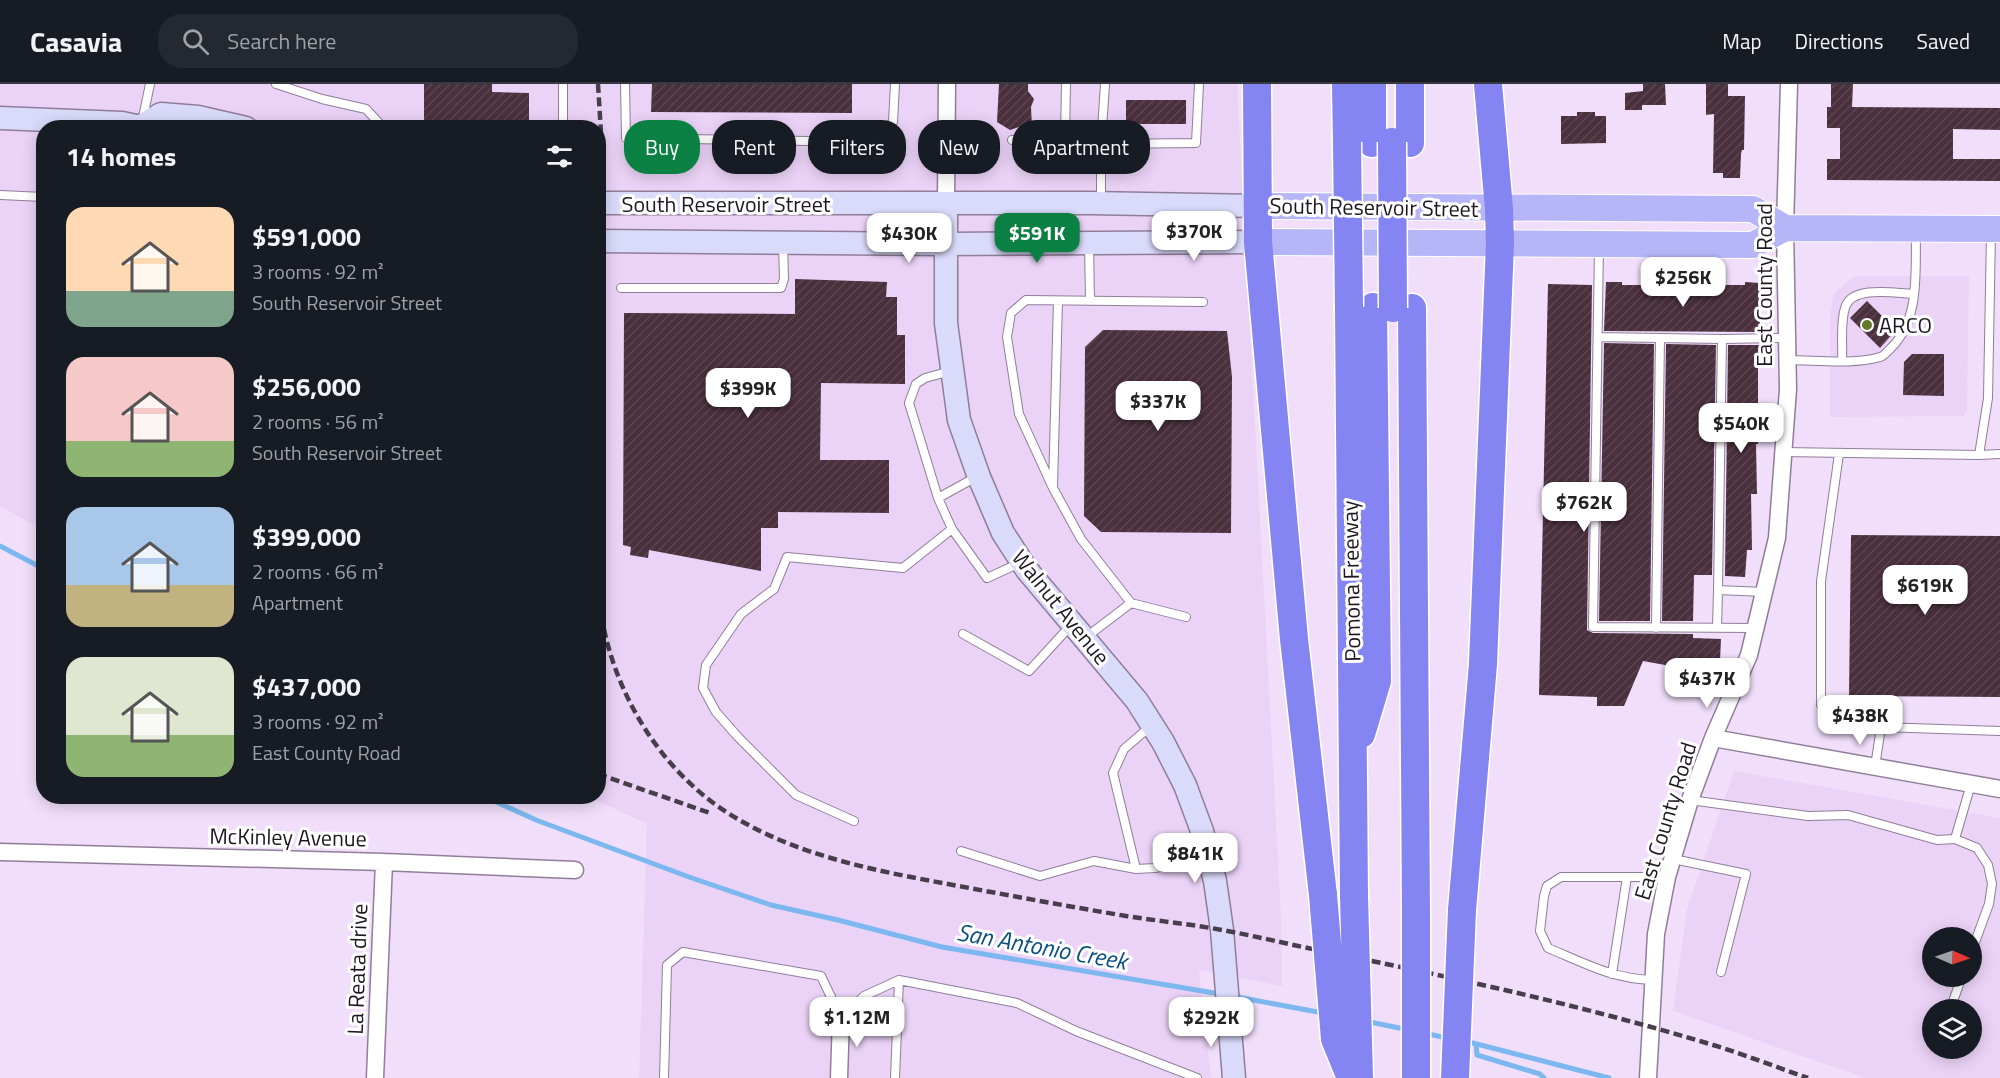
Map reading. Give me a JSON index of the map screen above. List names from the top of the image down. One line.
{"streets":{"highway":["Pomona Freeway"],"main road":["South Reservoir Street","Walnut Avenue"],"street":["East County Road","McKinley Avenue","La Reata drive"]},"crossings":[["South Reservoir Street","East County Road"],["South Reservoir Street","Walnut Avenue"],["McKinley Avenue","La Reata drive"]],"water":["San Antonio Creek"],"places":["ARCO"],"north":"right","page":{"header":"Casavia","search":"Search here","nav":["Map","Directions","Saved"],"chip":["Buy","Rent","Filters","New","Apartment"],"heading":"14 homes","list":[{"name":"$591,000","note":"3 rooms · 92 m² · South Reservoir Street"},{"name":"$256,000","note":"2 rooms · 56 m² · South Reservoir Street"},{"name":"$399,000","note":"2 rooms · 66 m² · Apartment"},{"name":"$437,000","note":"3 rooms · 92 m² · East County Road"}],"price":["$370K","$430K","$591K","$256K","$399K","$337K","$540K","$762K","$619K","$437K","$438K","$841K","$1.12M","$292K"]}}
